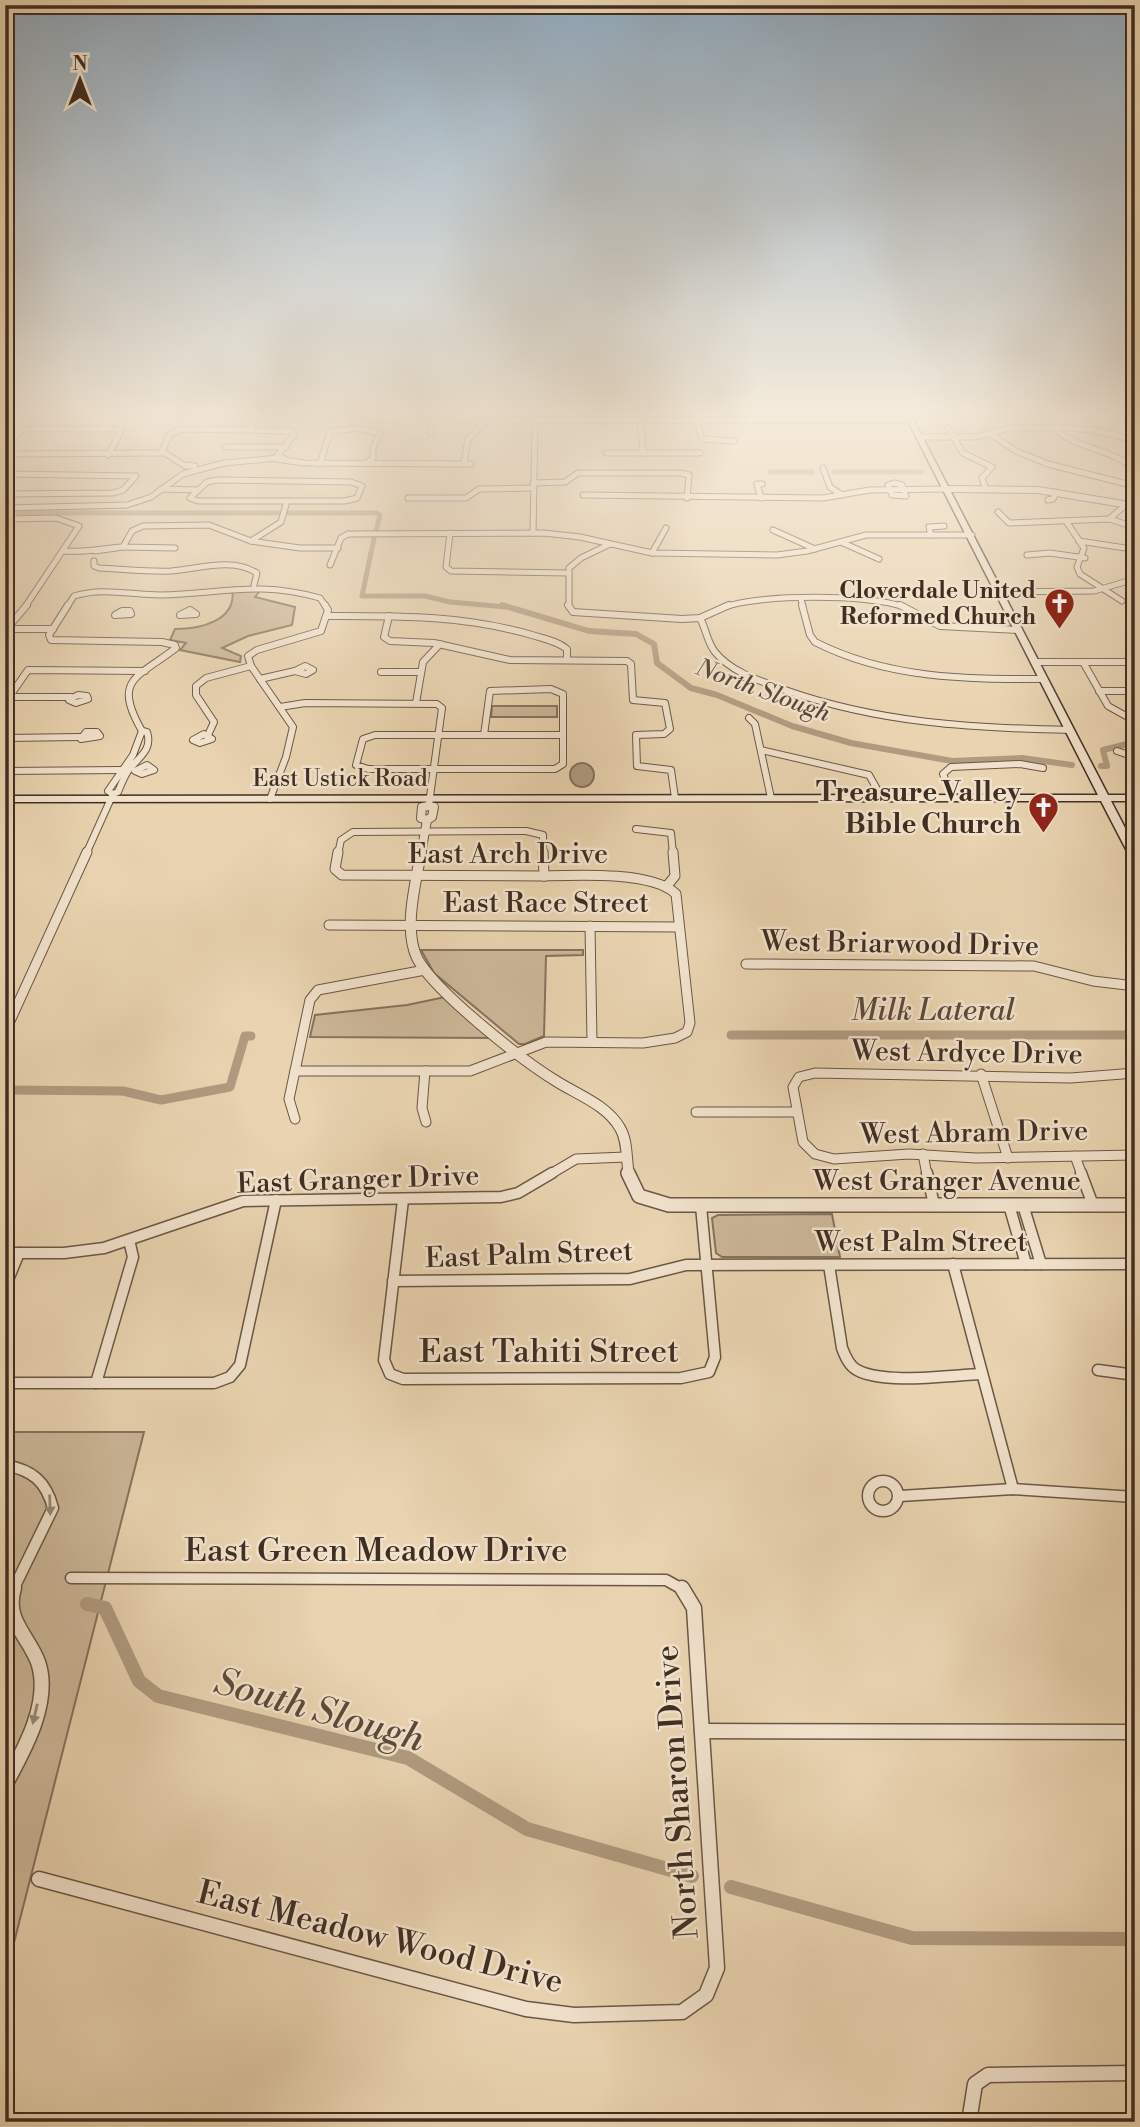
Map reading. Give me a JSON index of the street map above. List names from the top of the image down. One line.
{"streets":{"main road":["East Ustick Road"],"street":["East Arch Drive","East Race Street","West Briarwood Drive","West Ardyce Drive","West Abram Drive","East Granger Drive","West Granger Avenue","West Palm Street","East Palm Street","East Tahiti Street","East Green Meadow Drive","North Sharon Drive","East Meadow Wood Drive"]},"crossings":[["West Ardyce Drive","West Abram Drive"],["East Granger Drive","West Granger Avenue"],["West Palm Street","East Palm Street"],["West Palm Street","East Tahiti Street"],["East Palm Street","East Tahiti Street"],["East Green Meadow Drive","North Sharon Drive"],["North Sharon Drive","East Meadow Wood Drive"]],"water":["North Slough","Milk Lateral","South Slough"],"places":{"church":["Cloverdale United Reformed Church","Treasure Valley Bible Church"]},"north":"top"}
